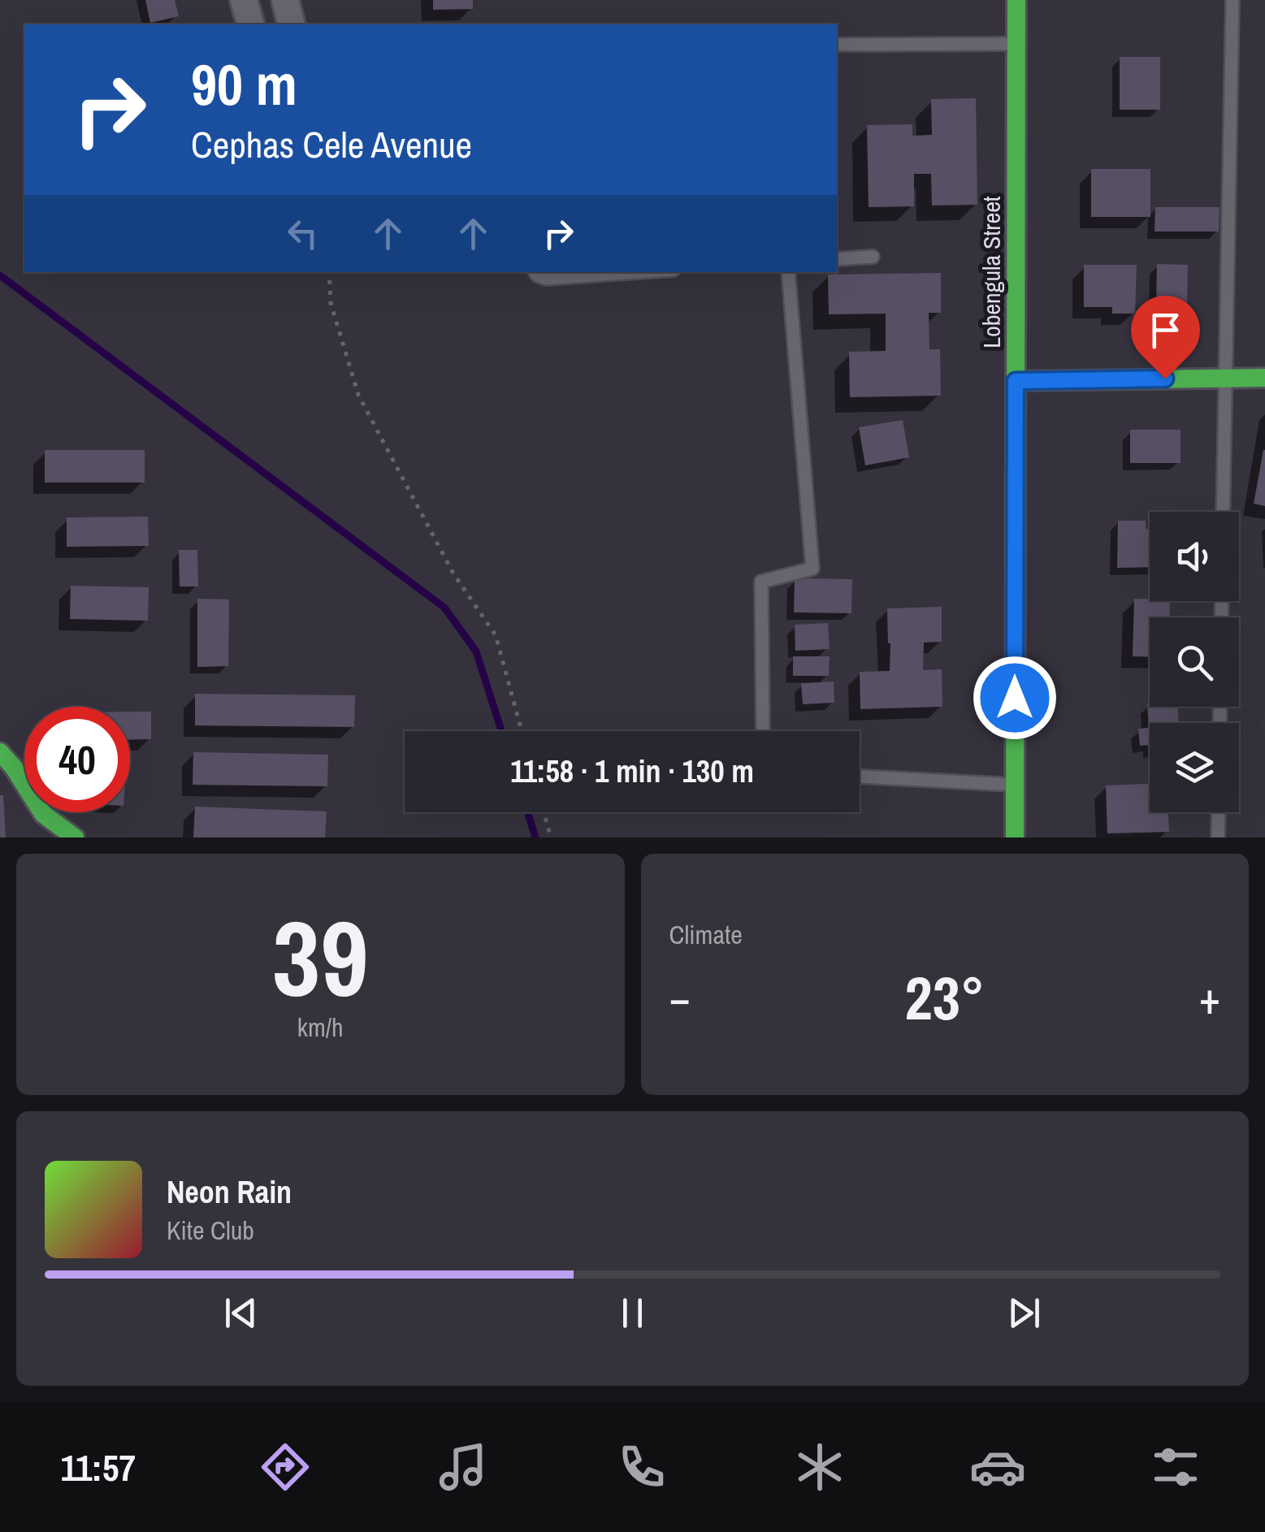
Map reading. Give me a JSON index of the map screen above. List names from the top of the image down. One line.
{"streets":{"street":["Lobengula Street"]},"page":{"turn":["90 m","Cephas Cele Avenue"],"limit":"40","trip":"11:58 · 1 min · 130 m","tile":[["39","km/h"],"Climate"],"heat":["−","23°","+"],"song":["Neon Rain","Kite Club"],"tabs":"11:57"}}
